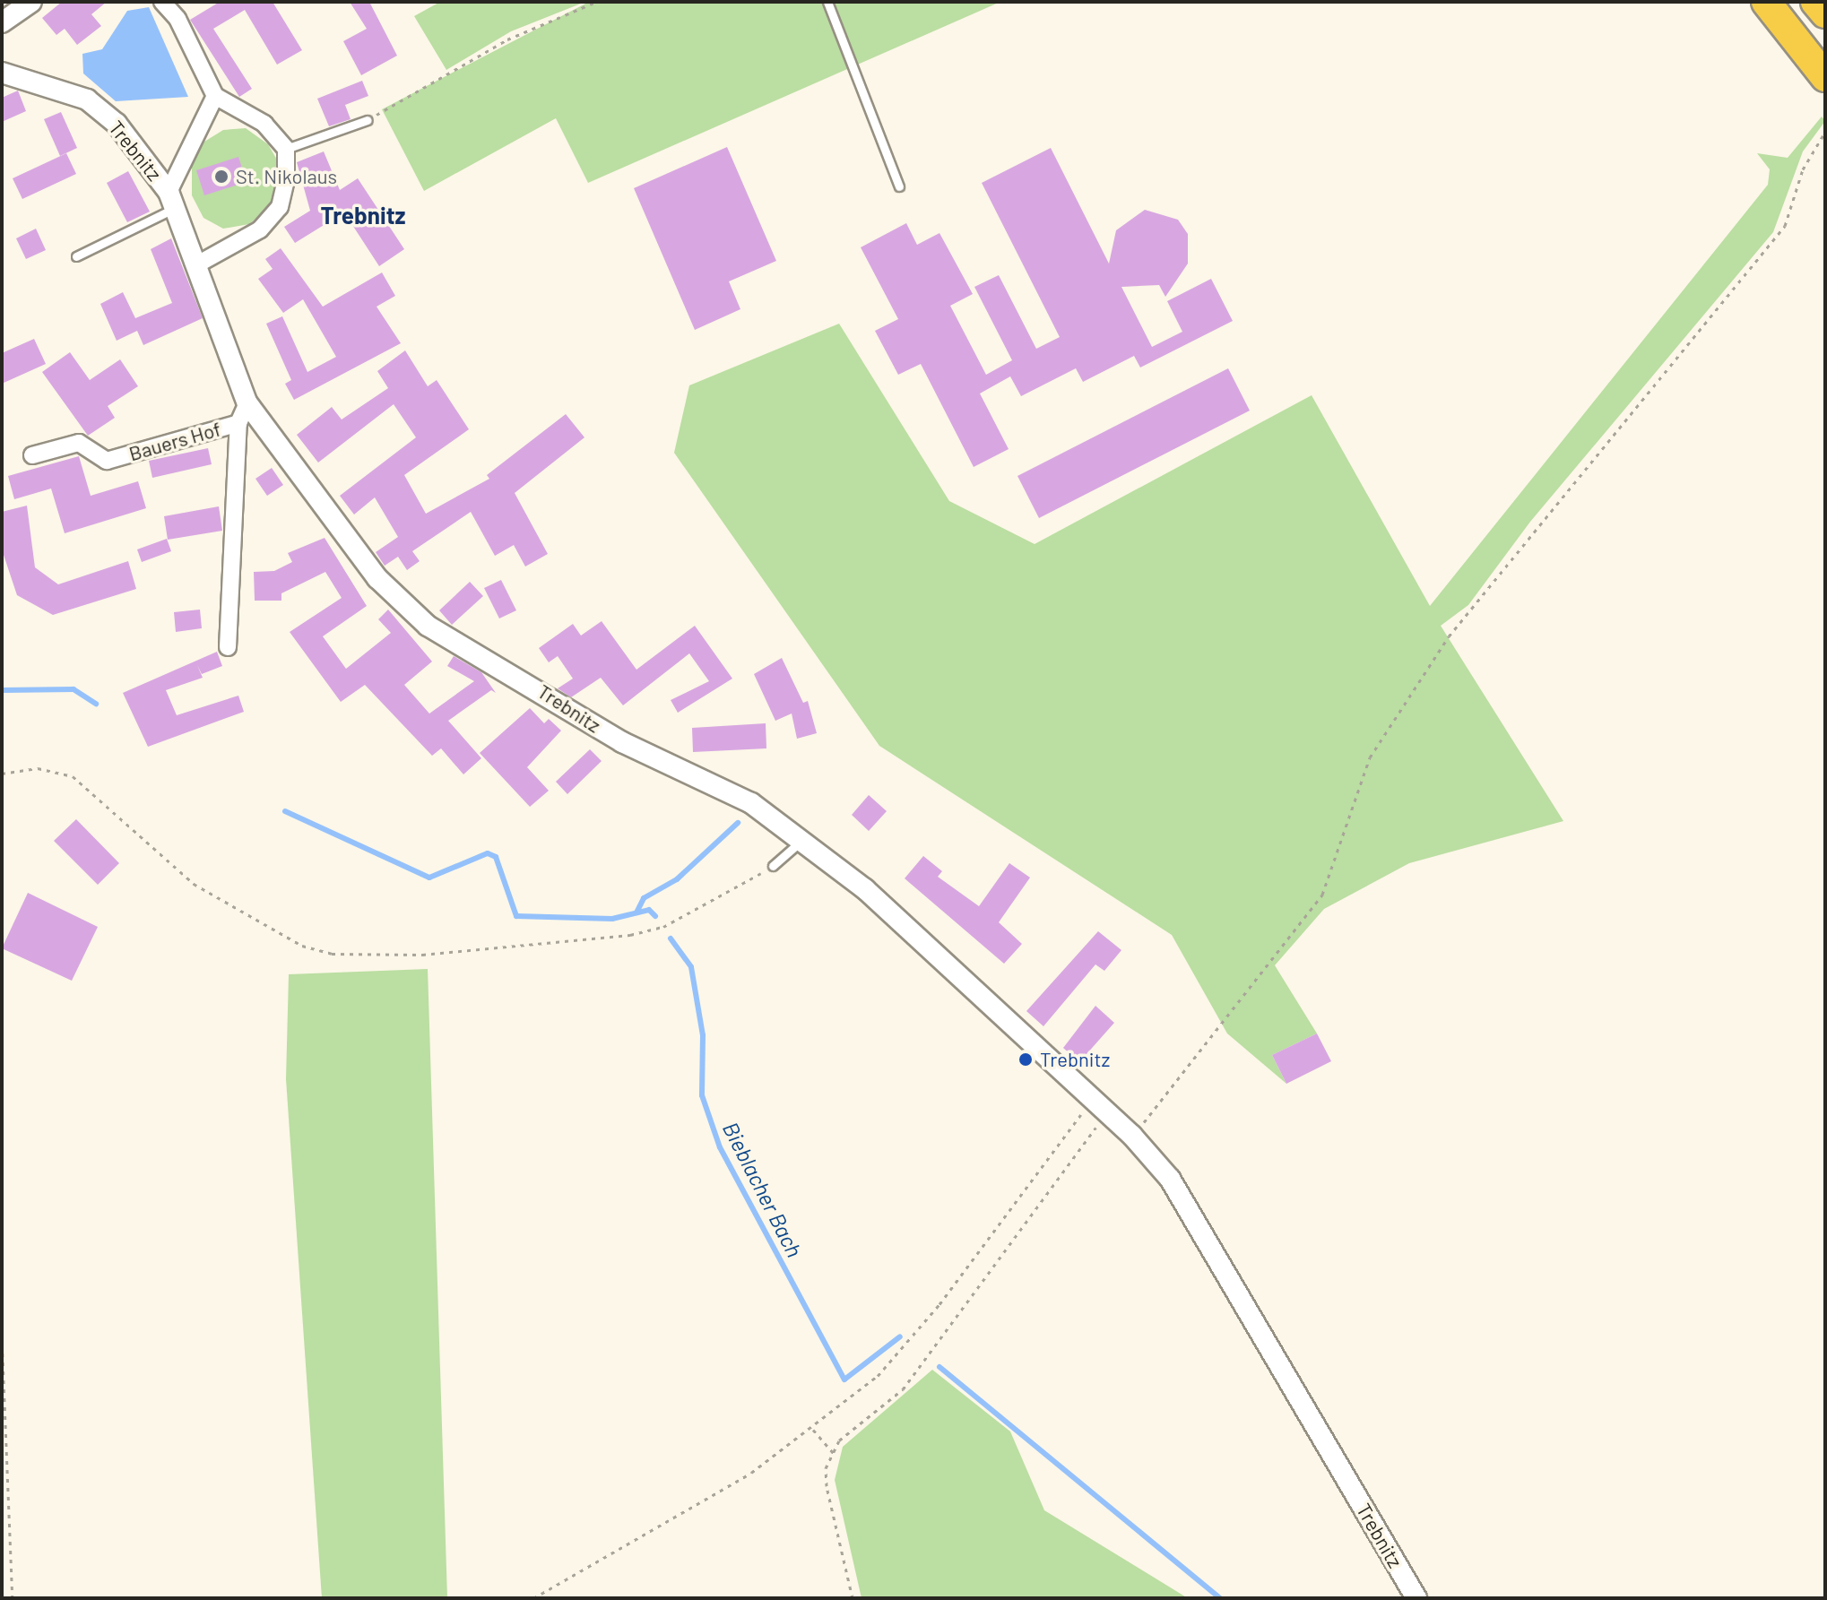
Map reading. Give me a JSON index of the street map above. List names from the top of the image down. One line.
{"streets":{"street":["Trebnitz","Bauers Hof"]},"districts":["Trebnitz"],"water":["Bieblacher Bach"],"places":["St. Nikolaus","Trebnitz"]}
